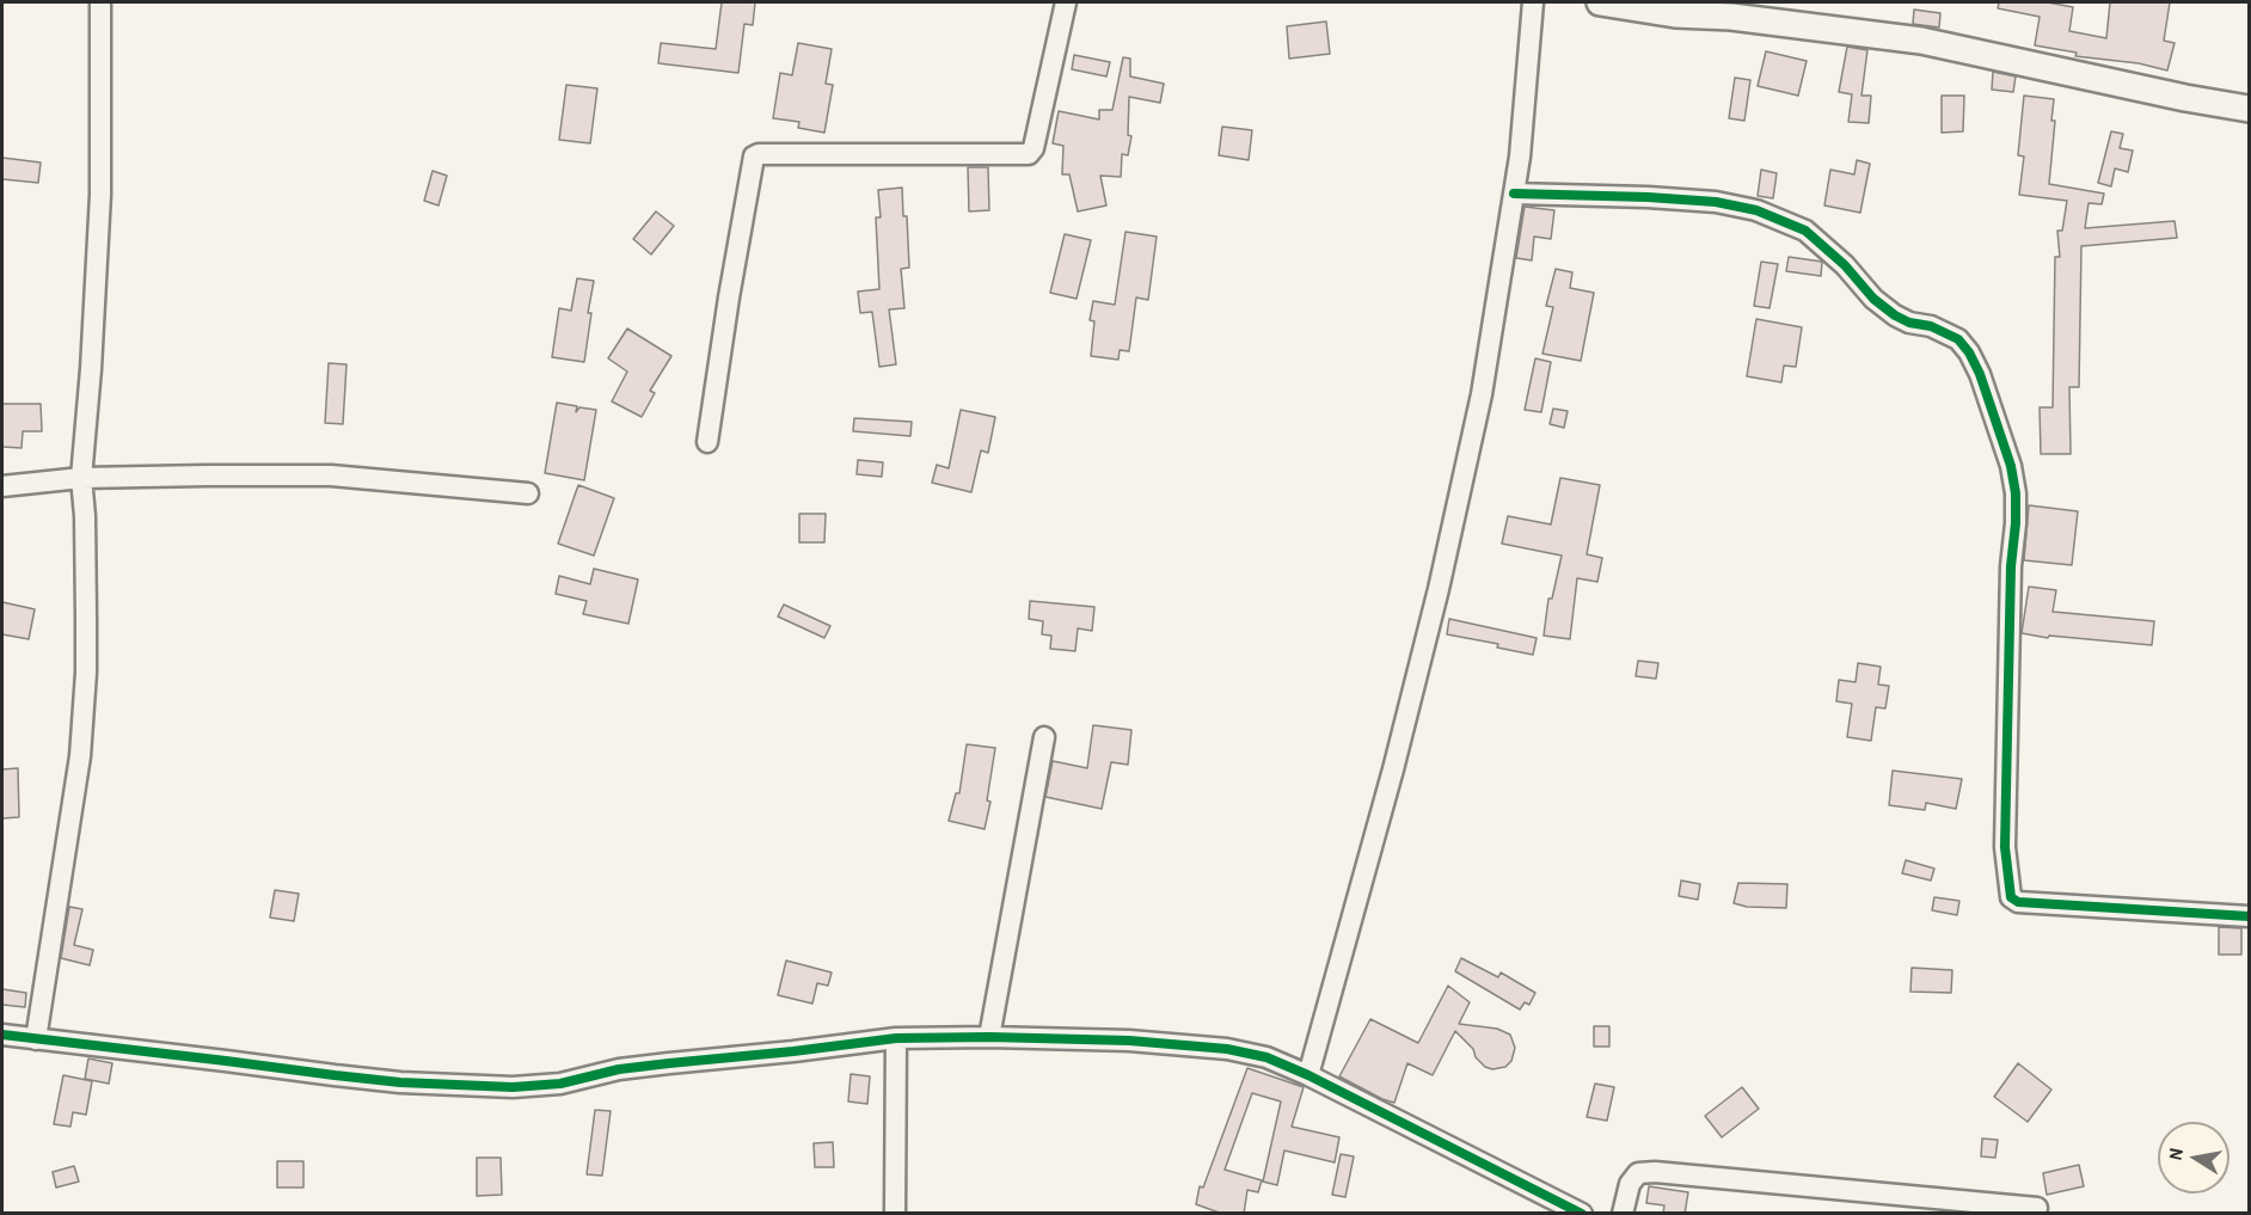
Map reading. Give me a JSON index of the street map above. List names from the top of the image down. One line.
{"north":"left"}
